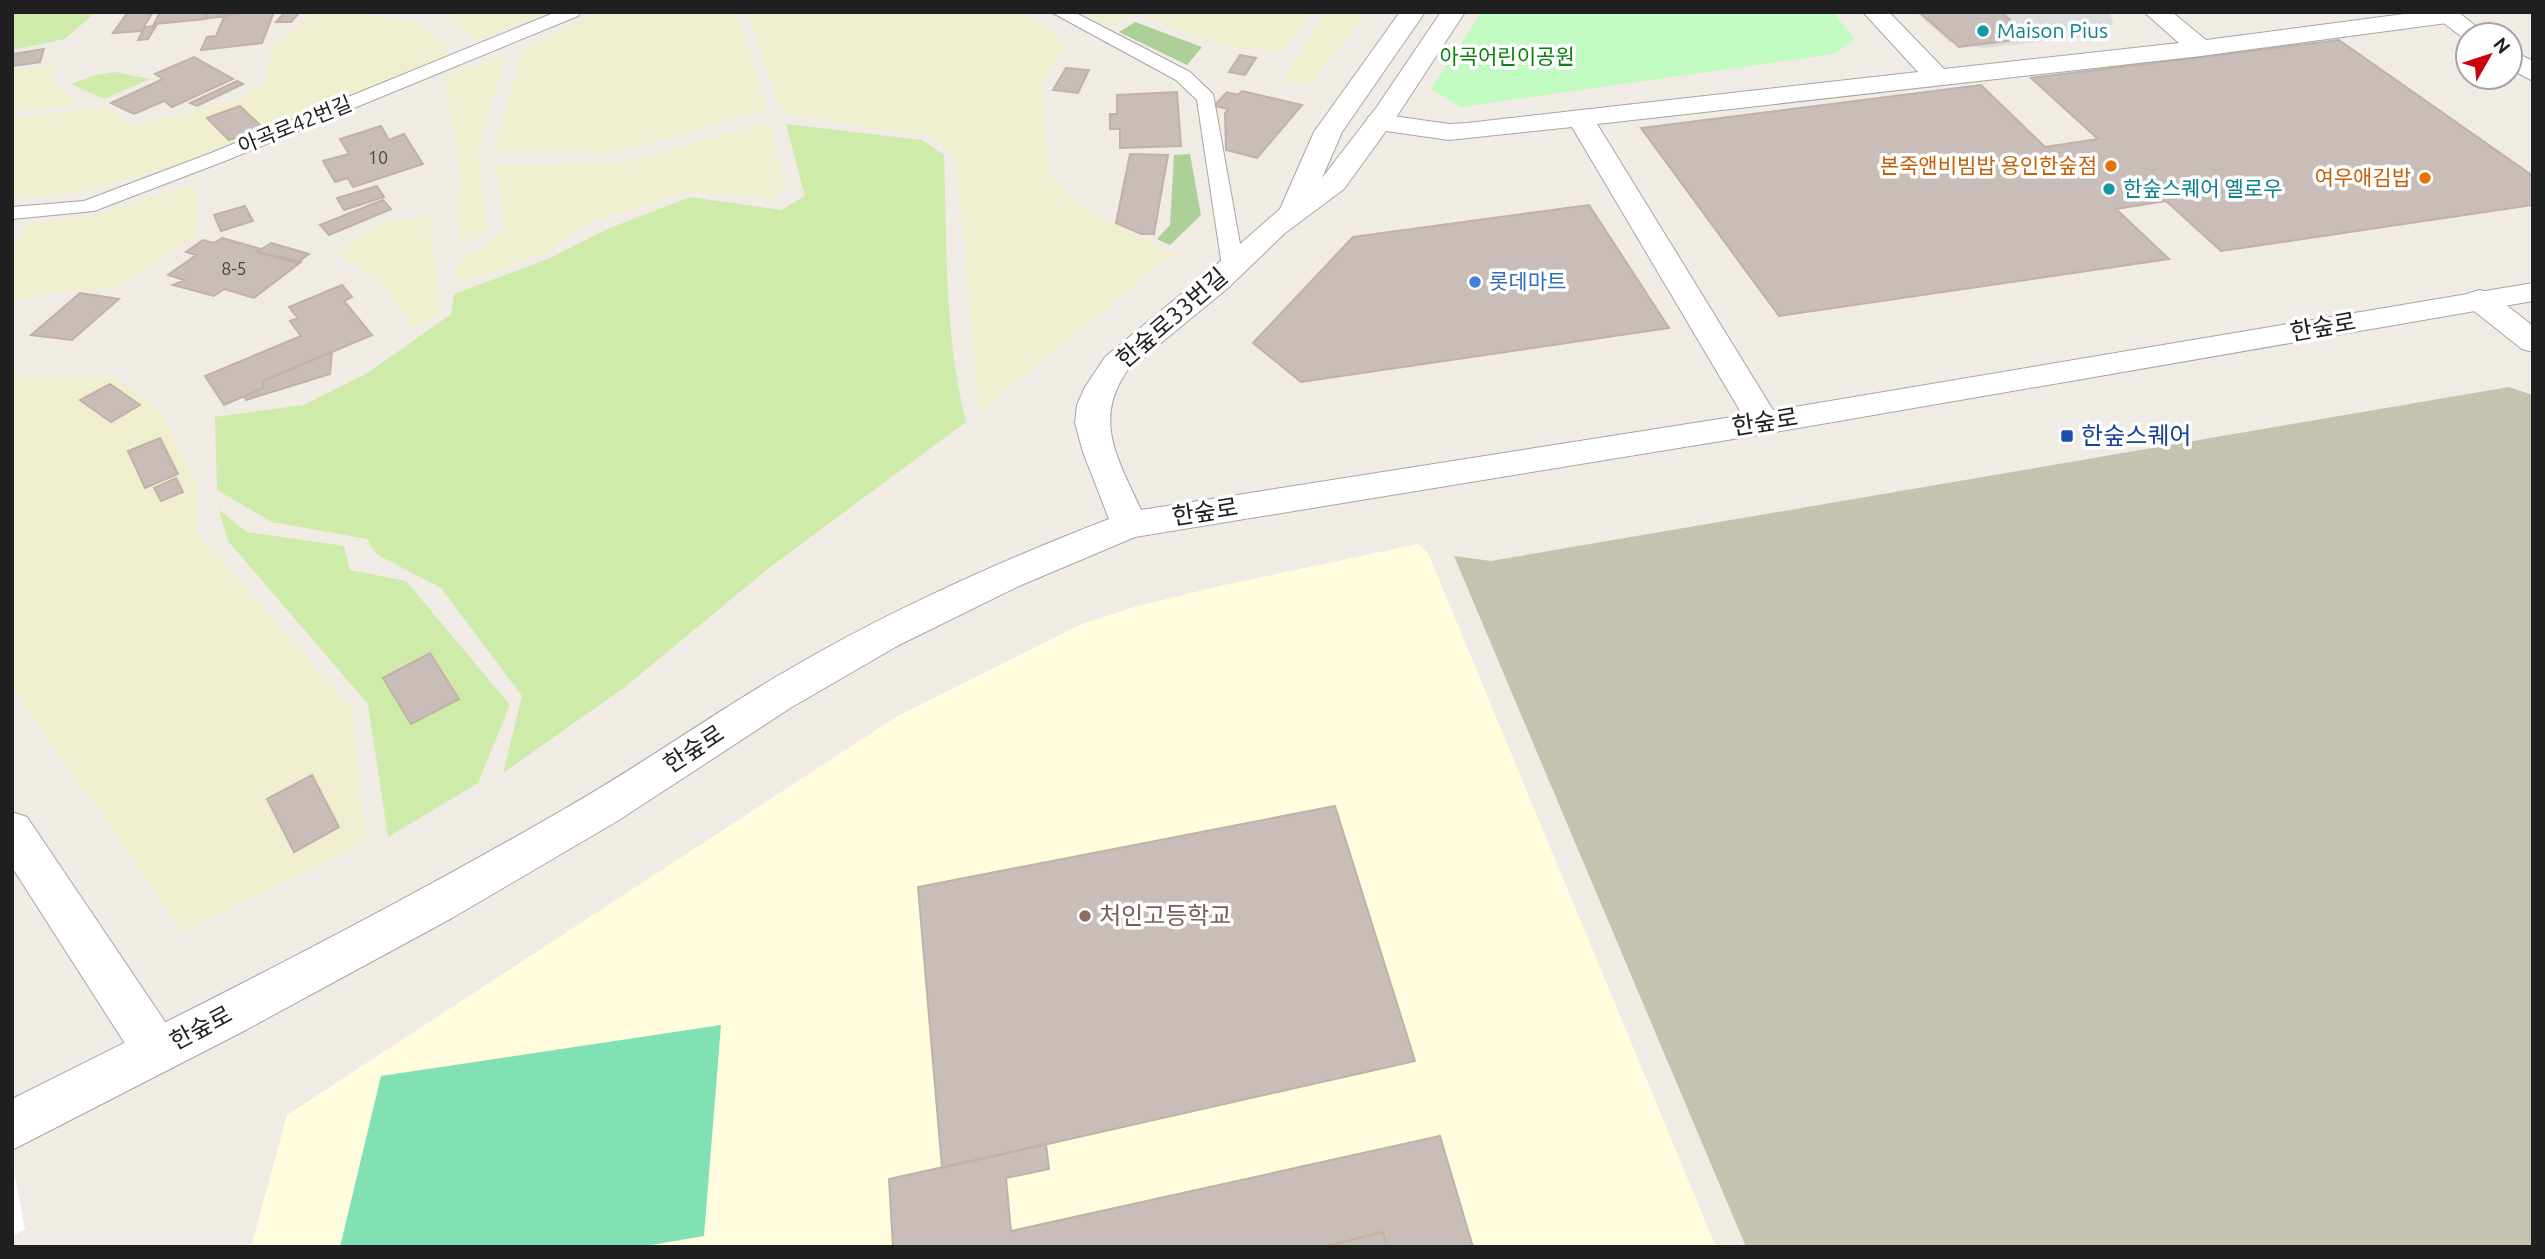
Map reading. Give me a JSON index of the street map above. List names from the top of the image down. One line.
{"streets":{"street":["한숲로33번길","한숲로"],"lane":["아곡로42번길"]},"crossings":[["한숲로33번길","한숲로"]],"parks":["아곡어린이공원"],"places":{"other":["Maison Pius","본죽앤비빔밥 용인한숲점","여우애김밥","한숲스퀘어 옐로우","롯데마트","처인고등학교"],"transit":["한숲스퀘어"]},"house_numbers":["10","8-5"],"north":"top right"}
